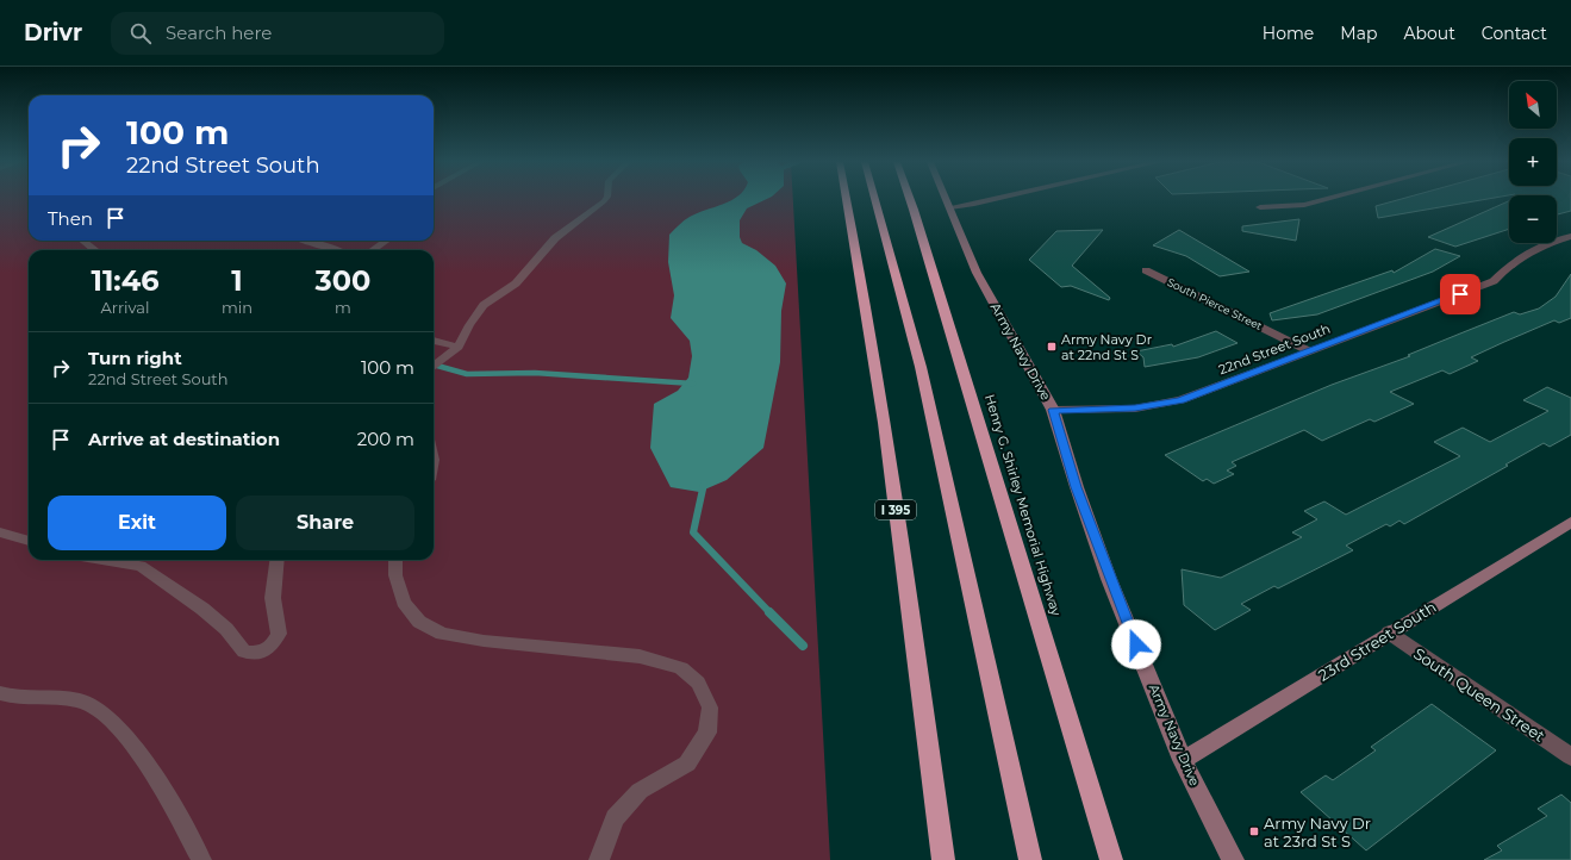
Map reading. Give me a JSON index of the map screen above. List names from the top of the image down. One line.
{"streets":{"highway":["Henry G. Shirley Memorial Highway","I 395"],"street":["South Pierce Street","22nd Street South","Army Navy Drive","23rd Street South","South Queen Street"]},"crossings":[["South Pierce Street","22nd Street South"],["22nd Street South","Army Navy Drive"],["Army Navy Drive","23rd Street South"],["23rd Street South","South Queen Street"]],"places":{"transit":["Army Navy Dr at 22nd St S","Army Navy Dr at 23rd St S"]},"north":"top left","page":{"header":"Drivr","search":"Search here","nav":["Home","Map","About","Contact"],"map_buttons":["+","−"],"turn":["100 m","22nd Street South"],"then":"Then","eta":["11:46","Arrival","1","min","300","m"],"list":[{"name":"Turn right","note":"22nd Street South","value":"100 m"},{"name":"Arrive at destination","value":"200 m"}],"buttons":["Exit","Share"]}}
